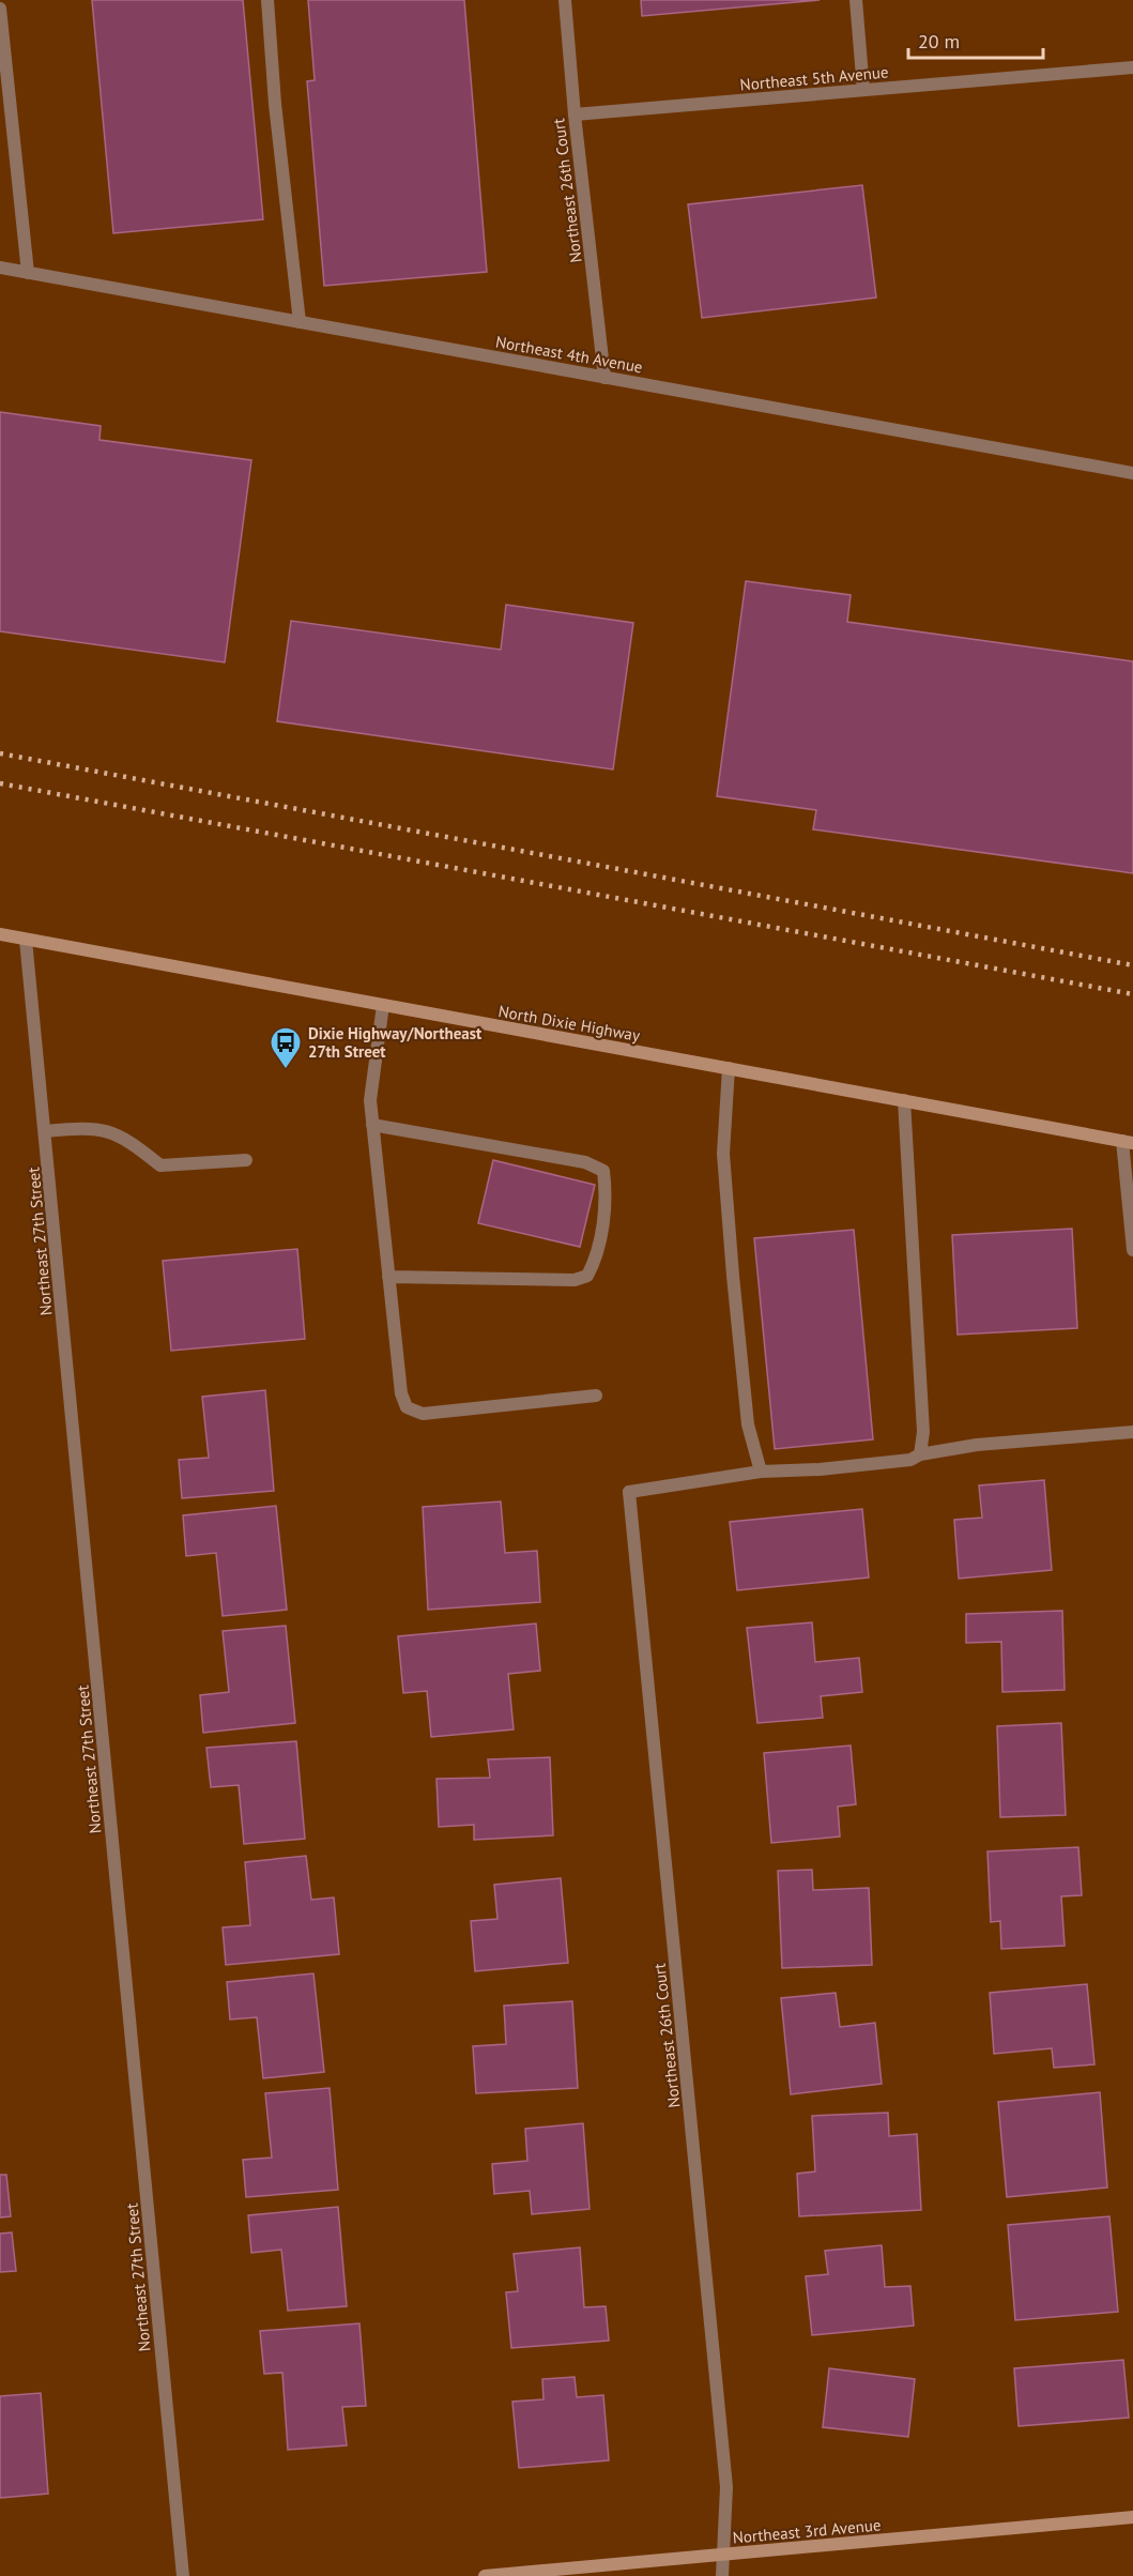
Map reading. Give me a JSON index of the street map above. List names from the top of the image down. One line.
{"streets":{"main road":["North Dixie Highway","Northeast 3rd Avenue"],"street":["Northeast 5th Avenue","Northeast 26th Court","Northeast 4th Avenue","Northeast 27th Street"]},"crossings":[["Northeast 5th Avenue","Northeast 26th Court"],["Northeast 26th Court","Northeast 4th Avenue"],["Northeast 26th Court","Northeast 3rd Avenue"],["North Dixie Highway","Northeast 27th Street"]],"places":{"bus stop":["Dixie Highway/Northeast 27th Street"]},"scale_bar":"20 m"}
